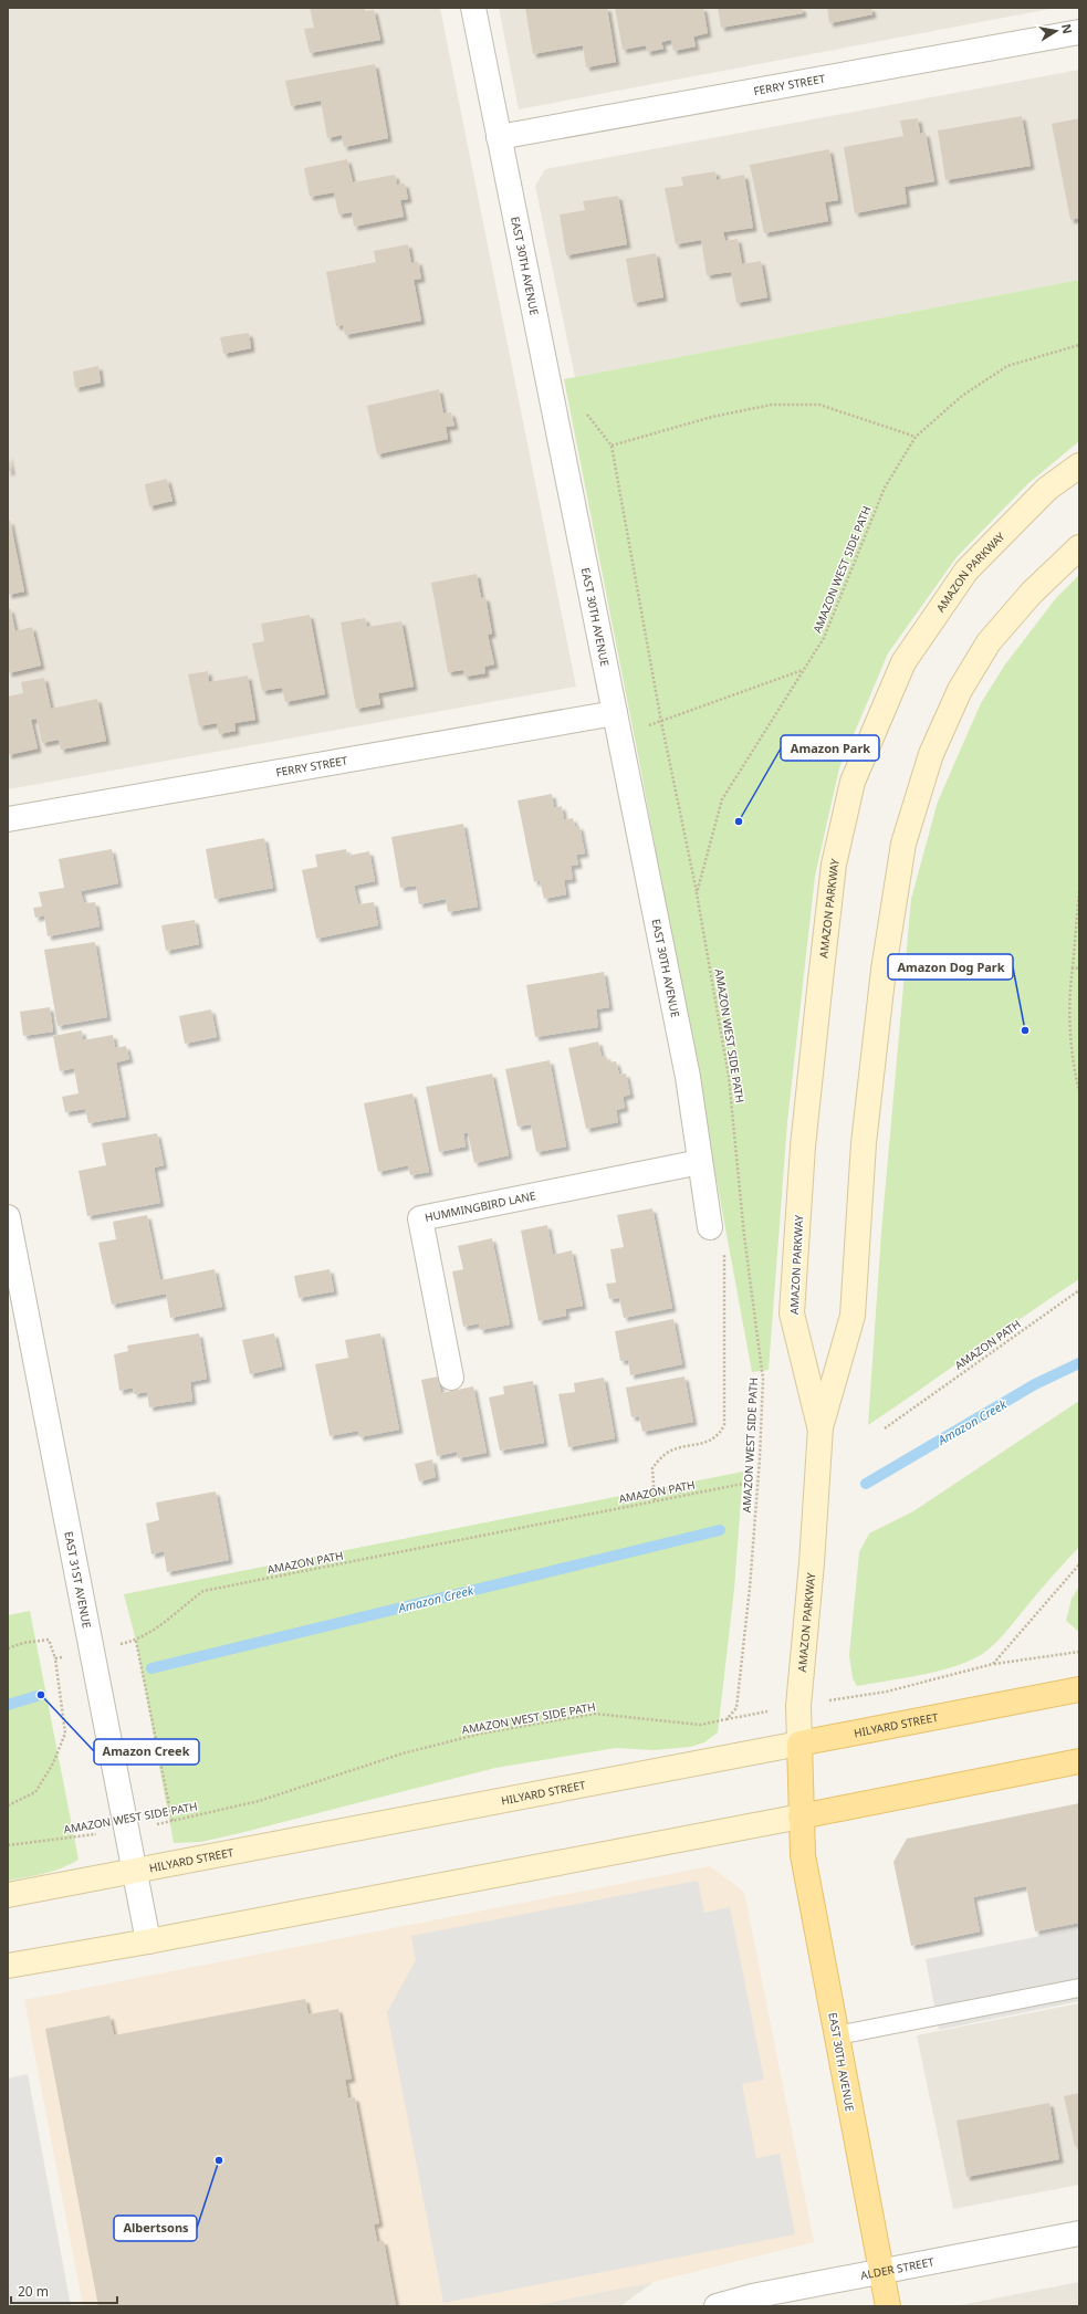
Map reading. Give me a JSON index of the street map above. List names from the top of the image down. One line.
{"streets":{"main road":["EAST 30TH AVENUE","AMAZON PARKWAY","HILYARD STREET"],"street":["FERRY STREET","HUMMINGBIRD LANE","EAST 31ST AVENUE","ALDER STREET"],"path":["AMAZON WEST SIDE PATH","AMAZON PATH"]},"crossings":[["FERRY STREET","EAST 30TH AVENUE"],["EAST 30TH AVENUE","AMAZON PARKWAY"],["EAST 30TH AVENUE","HUMMINGBIRD LANE"],["EAST 30TH AVENUE","ALDER STREET"],["AMAZON WEST SIDE PATH","EAST 31ST AVENUE"],["AMAZON PARKWAY","HILYARD STREET"],["AMAZON PATH","EAST 31ST AVENUE"],["EAST 31ST AVENUE","HILYARD STREET"]],"water":["Amazon Creek"],"places":["Amazon Park","Amazon Dog Park","Amazon Creek","Albertsons"],"scale_bar":"20 m","north":"right"}
